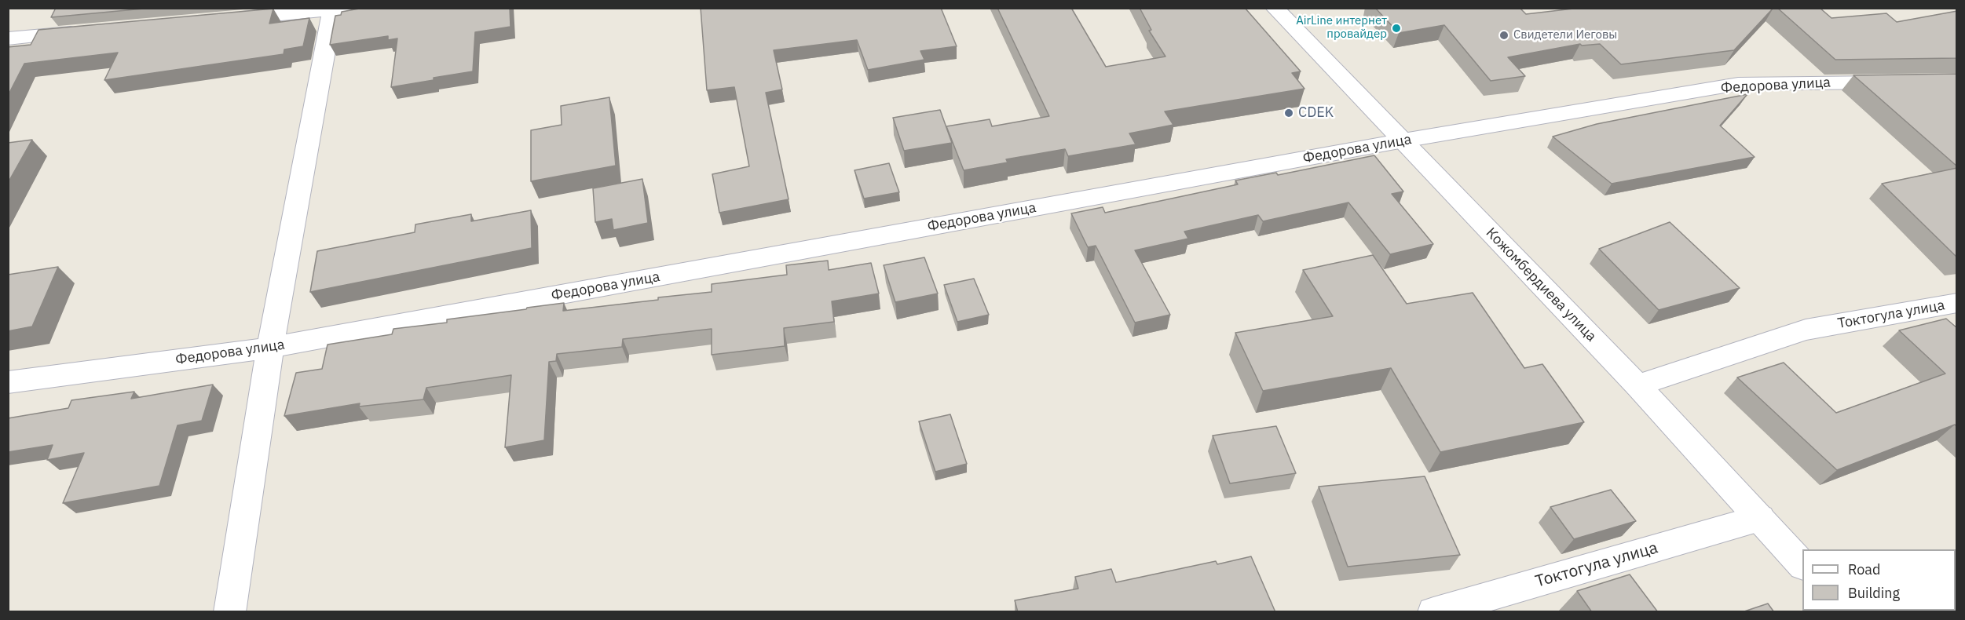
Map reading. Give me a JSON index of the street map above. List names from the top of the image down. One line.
{"streets":{"street":["Федорова улица","Кожомбердиева улица","Токтогула улица"]},"crossings":[["Федорова улица","Кожомбердиева улица"],["Кожомбердиева улица","Токтогула улица"]],"places":["AirLine интернет провайдер","Свидетели Иеговы","CDEK"],"legend":["Road","Building"]}
